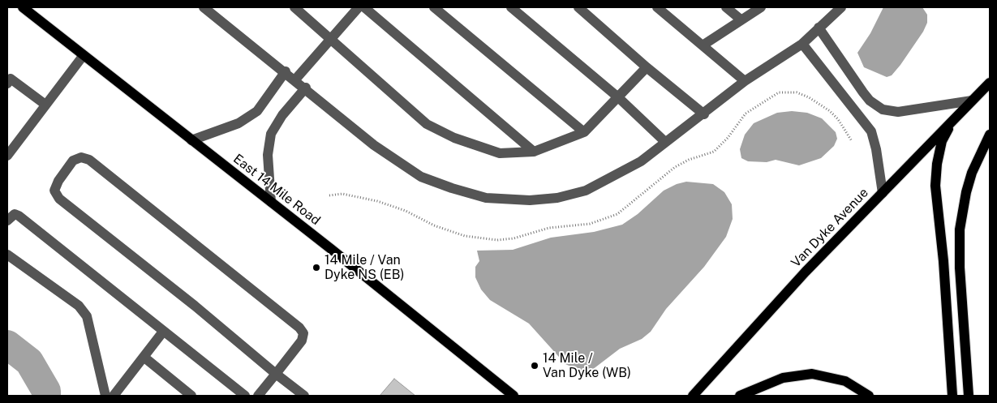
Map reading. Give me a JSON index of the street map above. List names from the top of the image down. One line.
{"streets":{"main road":["East 14 Mile Road","Van Dyke Avenue"]},"places":["14 Mile / Van Dyke NS (EB)","14 Mile / Van Dyke (WB)"]}
